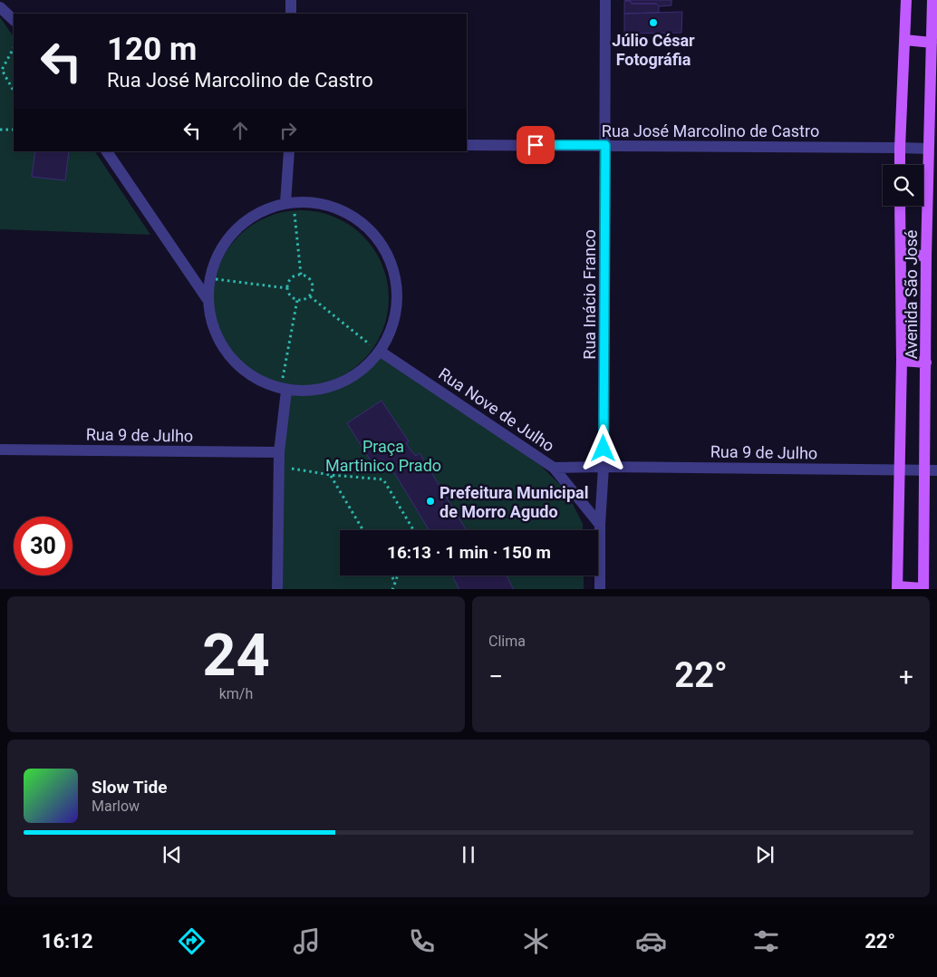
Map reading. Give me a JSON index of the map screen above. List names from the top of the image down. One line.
{"streets":{"main road":["Avenida São José"],"street":["Rua José Marcolino de Castro","Rua Inácio Franco","Rua Nove de Julho","Rua 9 de Julho"]},"crossings":[["Rua José Marcolino de Castro","Rua Inácio Franco"],["Rua José Marcolino de Castro","Avenida São José"],["Rua Inácio Franco","Rua Nove de Julho"],["Rua Inácio Franco","Rua 9 de Julho"],["Avenida São José","Rua 9 de Julho"],["Rua Nove de Julho","Rua 9 de Julho"]],"parks":["Praça Martinico Prado"],"places":["Júlio César Fotográfia","Prefeitura Municipal de Morro Agudo"],"page":{"turn":["120 m","Rua José Marcolino de Castro"],"limit":"30","trip":"16:13 · 1 min · 150 m","tile":[["24","km/h"],"Clima"],"heat":["−","22°","+"],"song":["Slow Tide","Marlow"],"tabs":["16:12","22°"]}}
